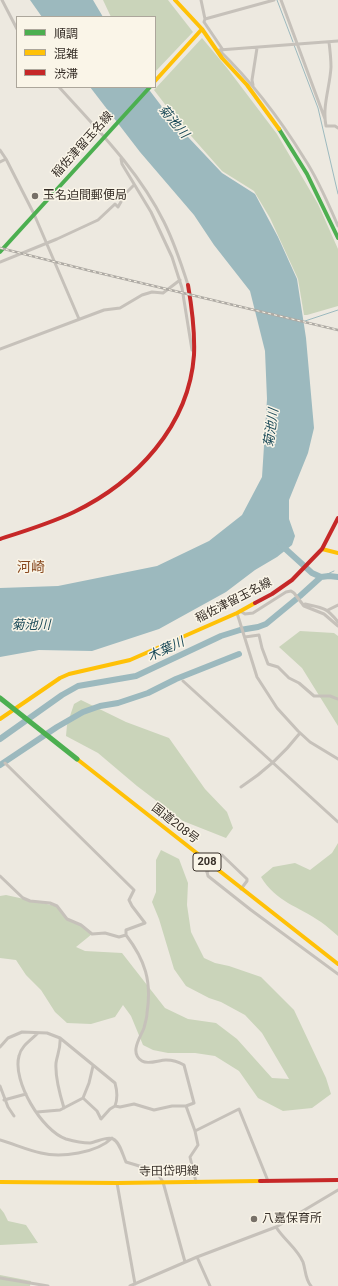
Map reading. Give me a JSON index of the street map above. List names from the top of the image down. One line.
{"streets":{"main road":["稲佐津留玉名線","国道208号","208","寺田岱明線"]},"districts":["河崎"],"water":["菊池川","木葉川"],"places":["玉名迫間郵便局","八嘉保育所"],"legend":["順調","混雑","渋滞"]}
